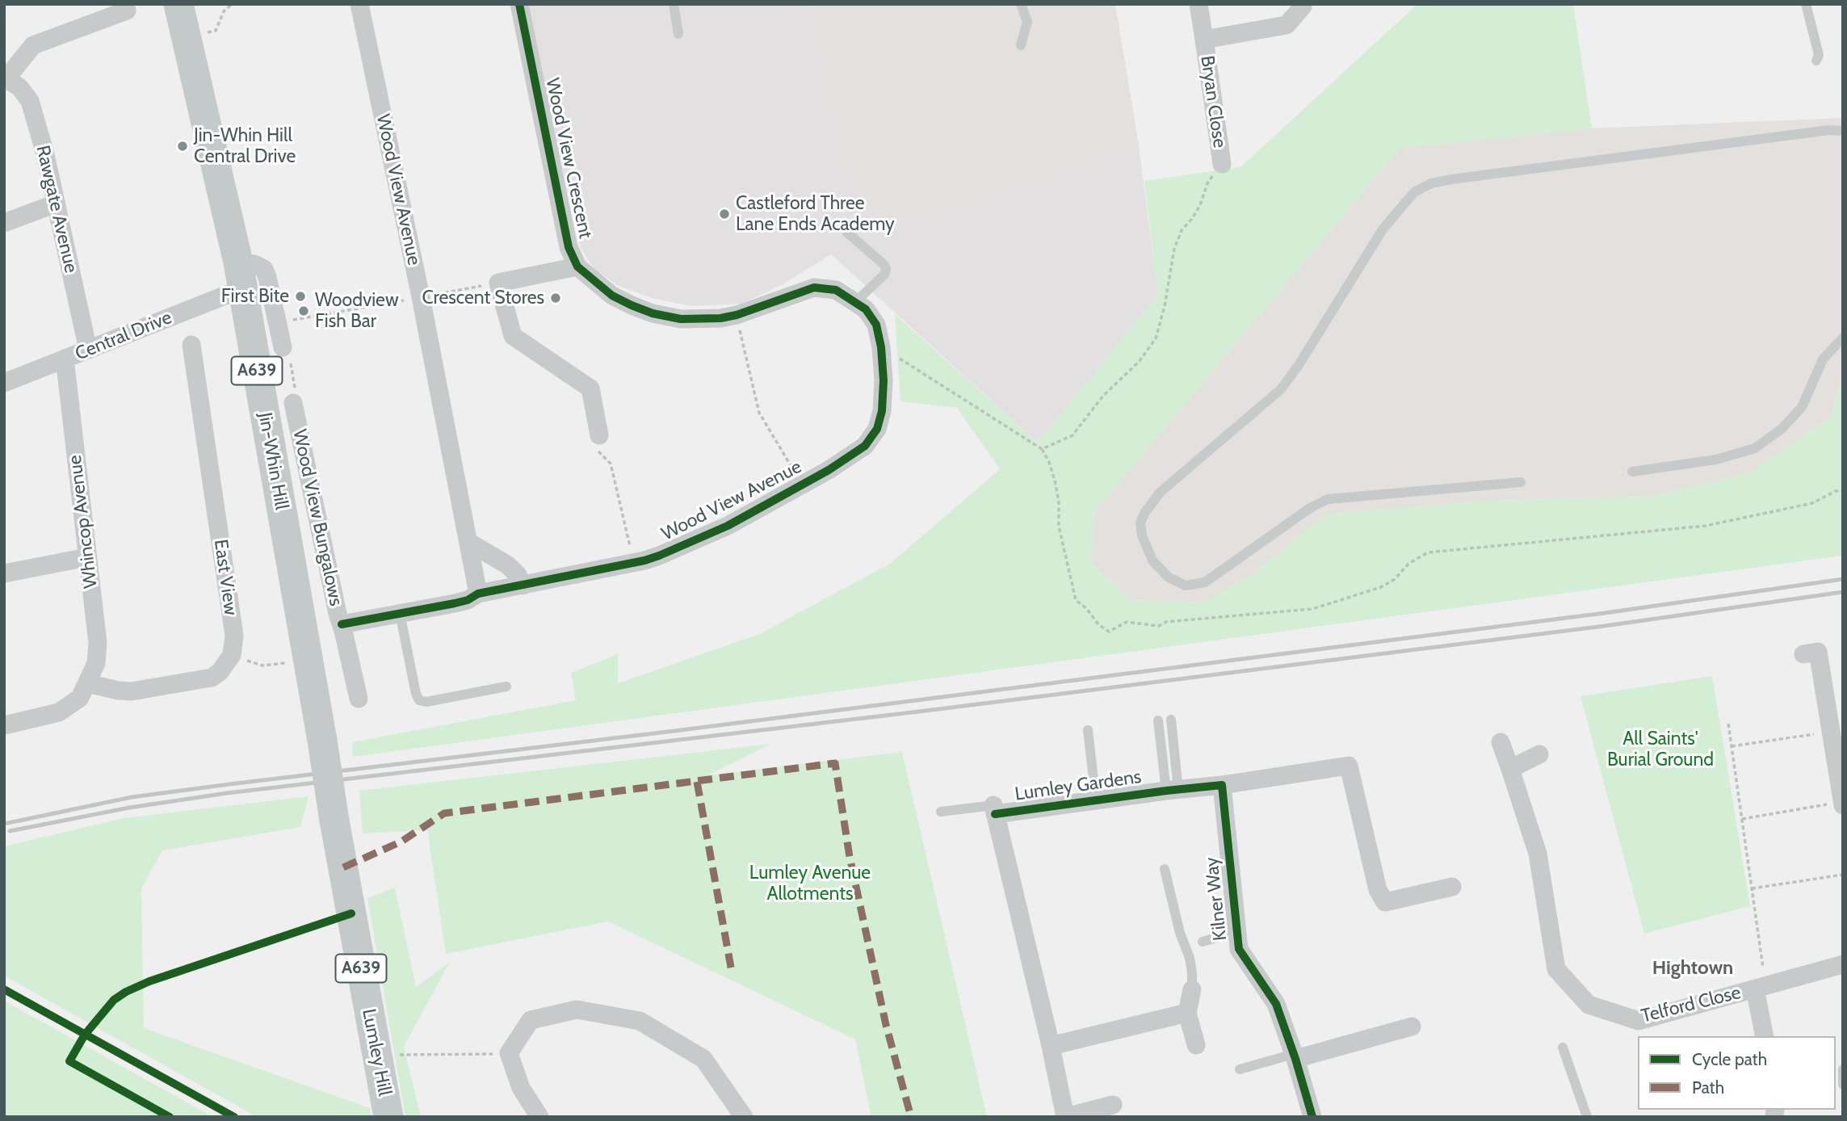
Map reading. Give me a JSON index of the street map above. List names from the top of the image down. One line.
{"streets":{"main road":["A639","Jin-Whin Hill","Lumley Hill"],"street":["Bryan Close","Wood View Crescent","Wood View Avenue","Rawgate Avenue","Central Drive","Wood View Bungalows","Whincop Avenue","East View","Lumley Gardens","Kilner Way","Telford Close"]},"crossings":[["Wood View Crescent","Wood View Avenue"],["Wood View Avenue","Wood View Bungalows"],["Rawgate Avenue","Central Drive"],["Central Drive","Jin-Whin Hill"],["Central Drive","Whincop Avenue"],["Jin-Whin Hill","Lumley Hill"]],"districts":["Hightown"],"parks":["All Saints' Burial Ground","Lumley Avenue Allotments"],"places":["Jin-Whin Hill Central Drive","Castleford Three Lane Ends Academy","First Bite","Crescent Stores","Woodview Fish Bar"],"legend":["Cycle path","Path"]}
